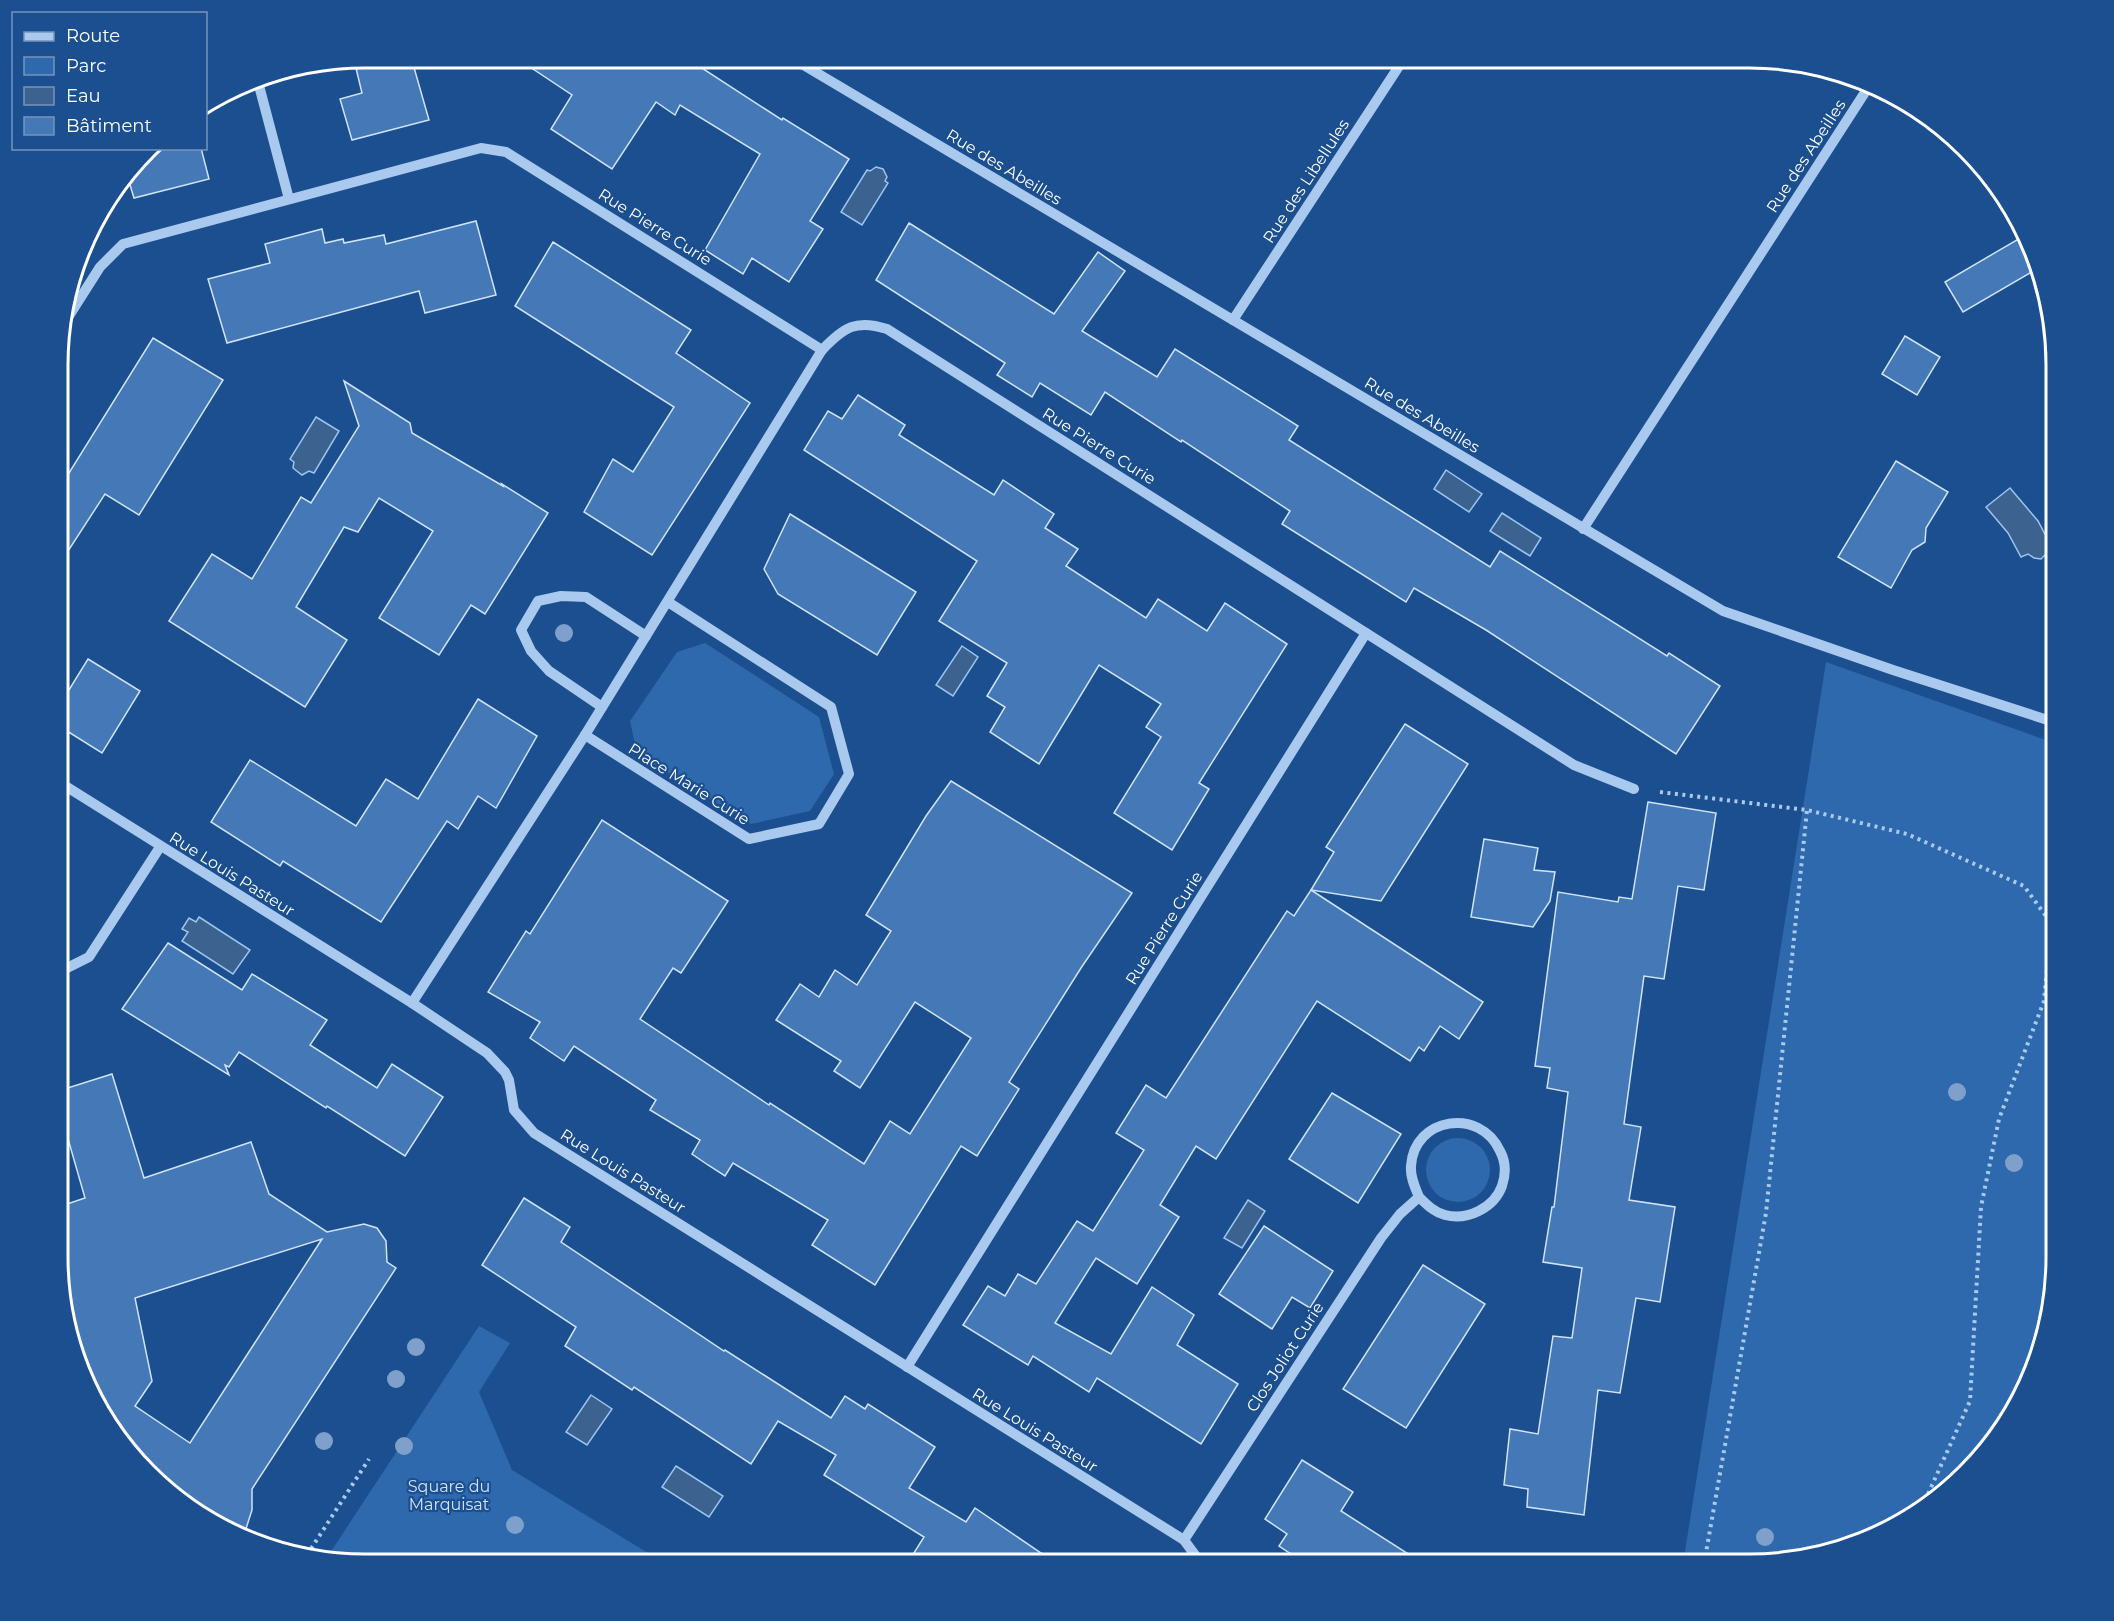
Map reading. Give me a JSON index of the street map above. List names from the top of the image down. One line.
{"streets":{"street":["Rue des Abeilles","Rue des Libellules","Rue Pierre Curie","Place Marie Curie","Rue Louis Pasteur","Clos Joliot Curie"]},"crossings":[["Rue des Abeilles","Rue des Libellules"],["Rue Pierre Curie","Rue Louis Pasteur"],["Rue Louis Pasteur","Clos Joliot Curie"]],"parks":["Square du Marquisat"],"legend":["Route","Parc","Eau","Bâtiment"]}
